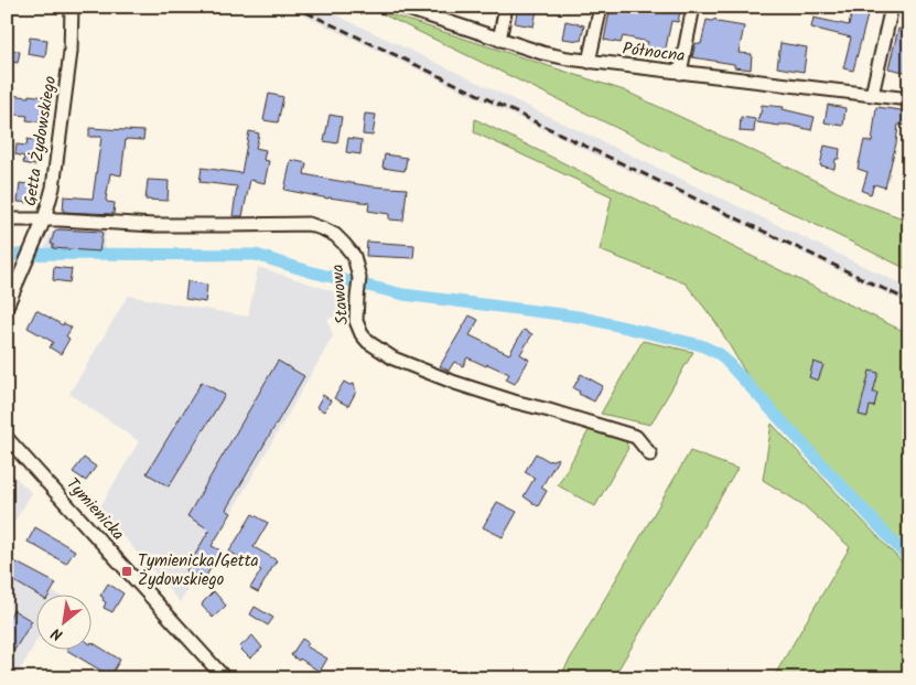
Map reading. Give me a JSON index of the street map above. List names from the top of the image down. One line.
{"streets":{"street":["Północna","Getta Żydowskiego","Stawowa","Tymienicka"]},"crossings":[["Getta Żydowskiego","Stawowa"]],"places":{"transit":["Tymienicka/Getta Żydowskiego"]},"north":"bottom left"}
